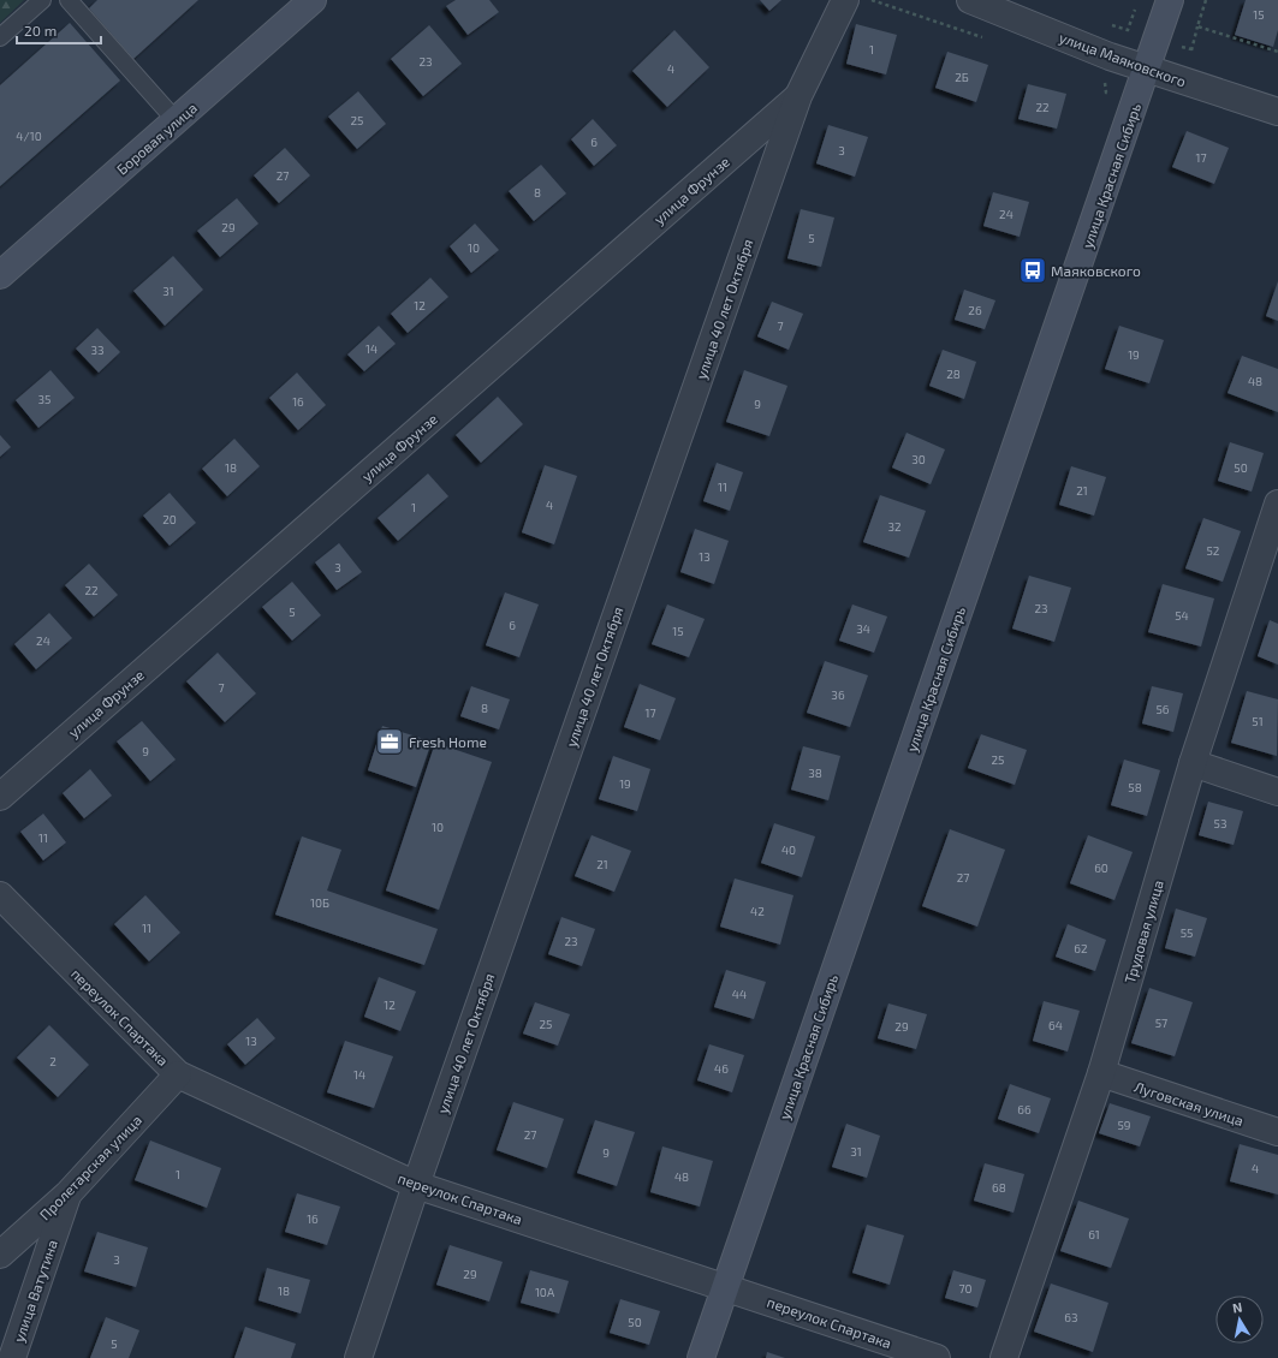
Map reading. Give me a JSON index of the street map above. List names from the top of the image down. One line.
{"streets":{"main road":["Боровая улица","улица Красная Сибирь"],"street":["улица Маяковского","улица Фрунзе","улица 40 лет Октября","Трудовая улица","переулок Спартака","Луговская улица","Пролетарская улица","улица Ватутина"]},"crossings":[["улица Маяковского","улица Красная Сибирь"],["улица Красная Сибирь","переулок Спартака"],["улица Фрунзе","улица 40 лет Октября"],["улица 40 лет Октября","переулок Спартака"],["Трудовая улица","Луговская улица"],["переулок Спартака","Пролетарская улица"],["Пролетарская улица","улица Ватутина"]],"places":{"bus stop":["Маяковского"],"office":["Fresh Home"]},"house_numbers":["15","1","23","4","2Б","22","25","4/10","6","3","17","27","8","24","29","5","10","31","12","26","7","14","33","19","28","48","35","16","9","30","18","50","11","21","4","1","20","32","52","13","3","22","23","5","54","6","34","15","24","7","36","8","56","17","51","9","25","38","19","58","53","10","11","40","21","60","27","10Б","42","11","55","23","62","44","12","57","25","64","29","13","2","46","14","66","59","27","31","9","4","1","48","68","16","61","3","29","70","18","10А","63","50","5"],"scale_bar":"20 m","north":"top"}
